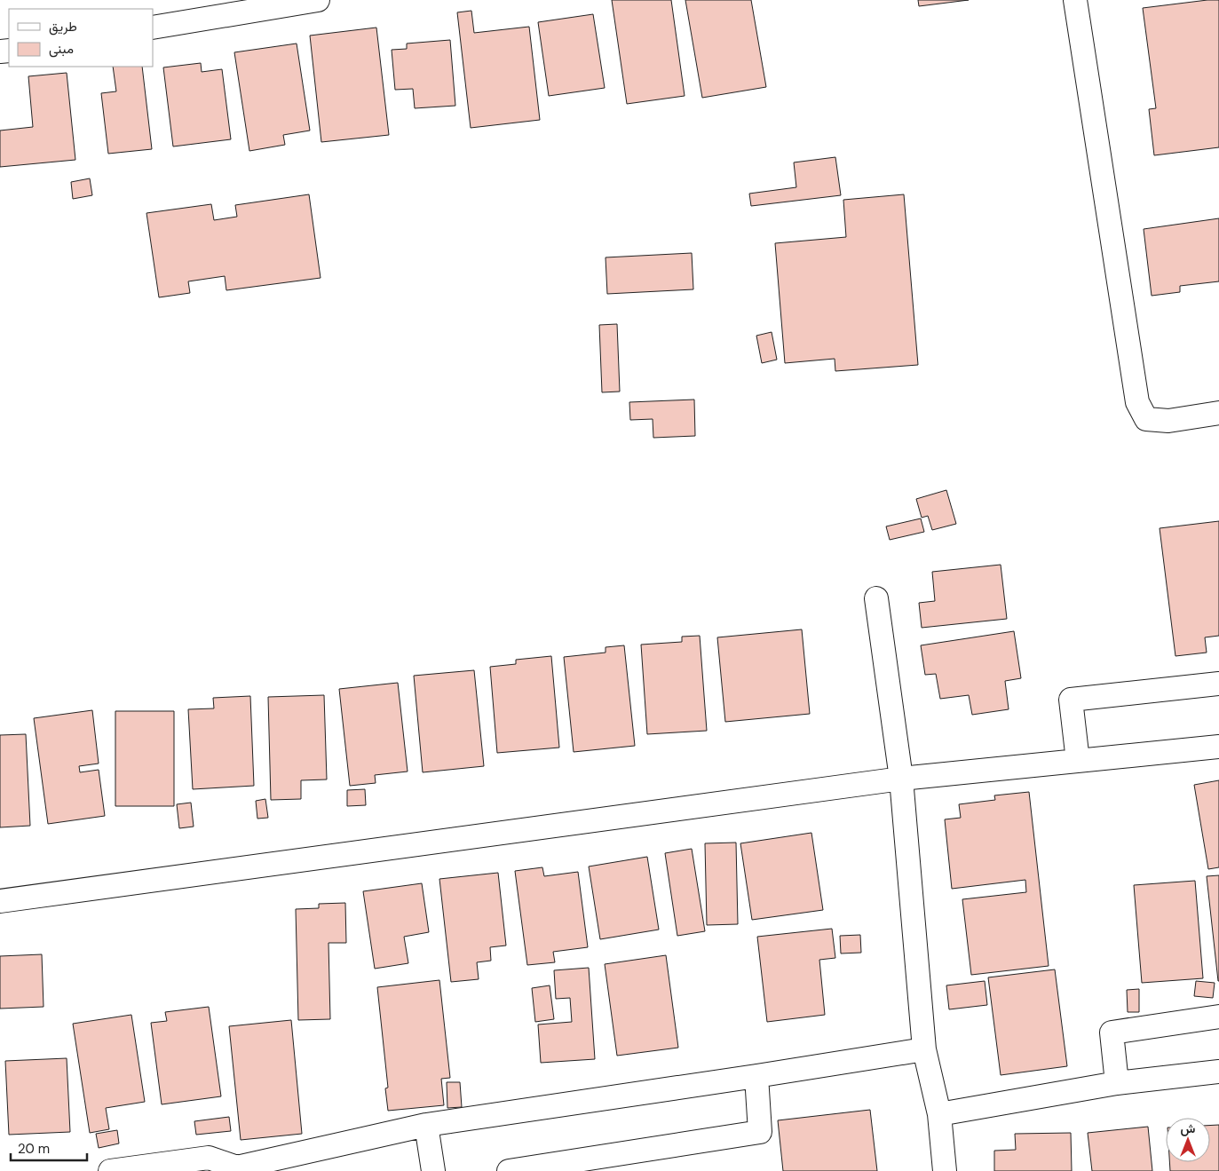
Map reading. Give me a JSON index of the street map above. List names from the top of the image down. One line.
{"legend":["طريق","مبنى"],"scale_bar":"20 m","north":"top"}
